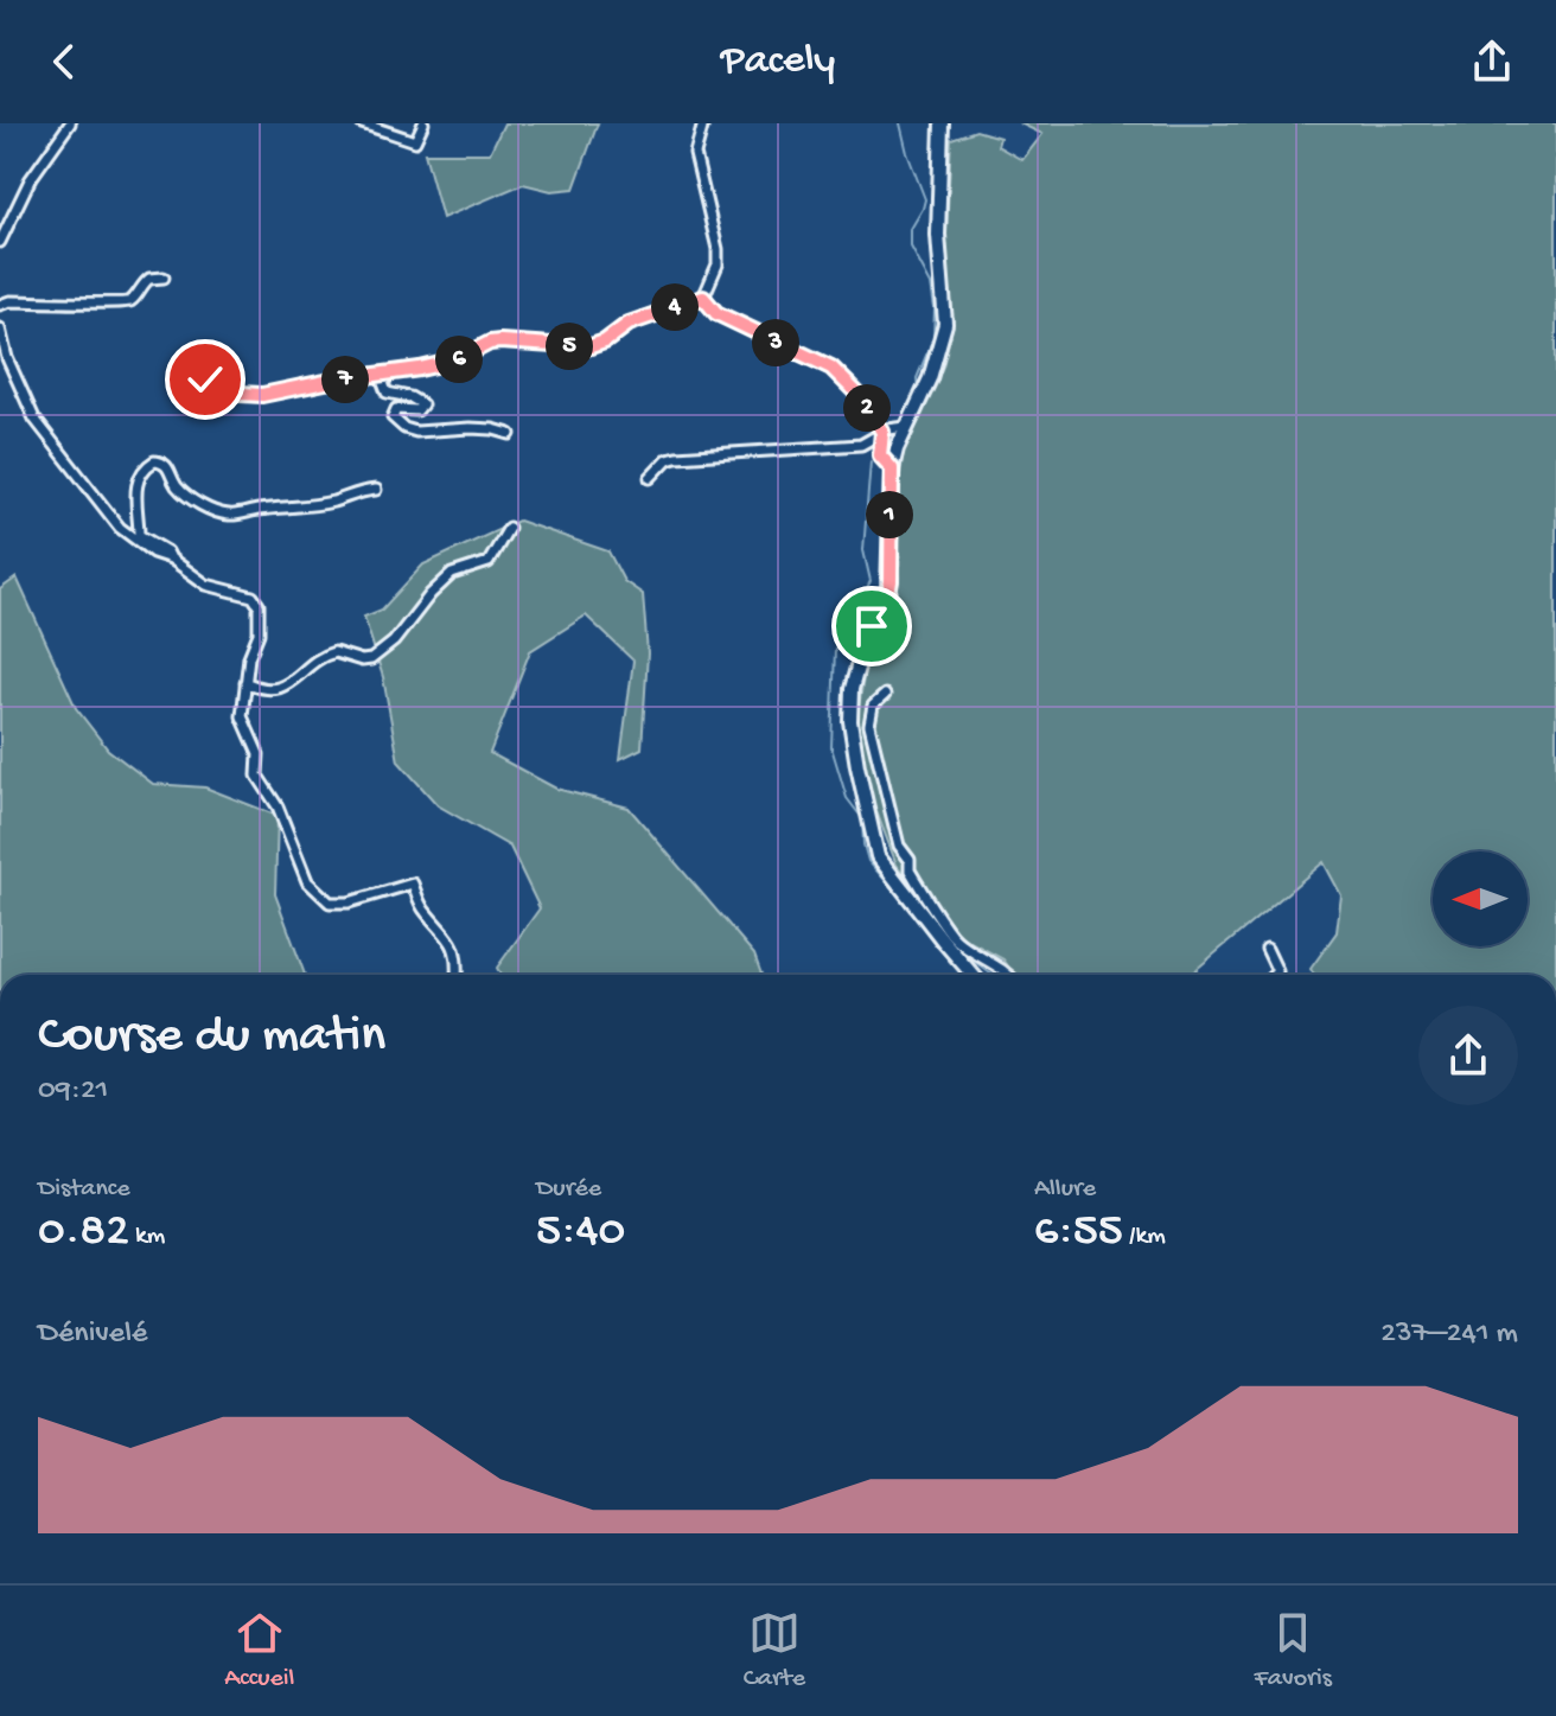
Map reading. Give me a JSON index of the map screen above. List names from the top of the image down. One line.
{"north":"left","page":{"header":"Pacely","pins":["4","3","5","6","7","2","1"],"heading":["Course du matin","09:21"],"stats":[["Distance","0.82 km"],["Durée","5:40"],["Allure","6:55 /km"]],"chart":["Dénivelé","237–241 m"],"tabs":["Accueil","Carte","Favoris"]}}
